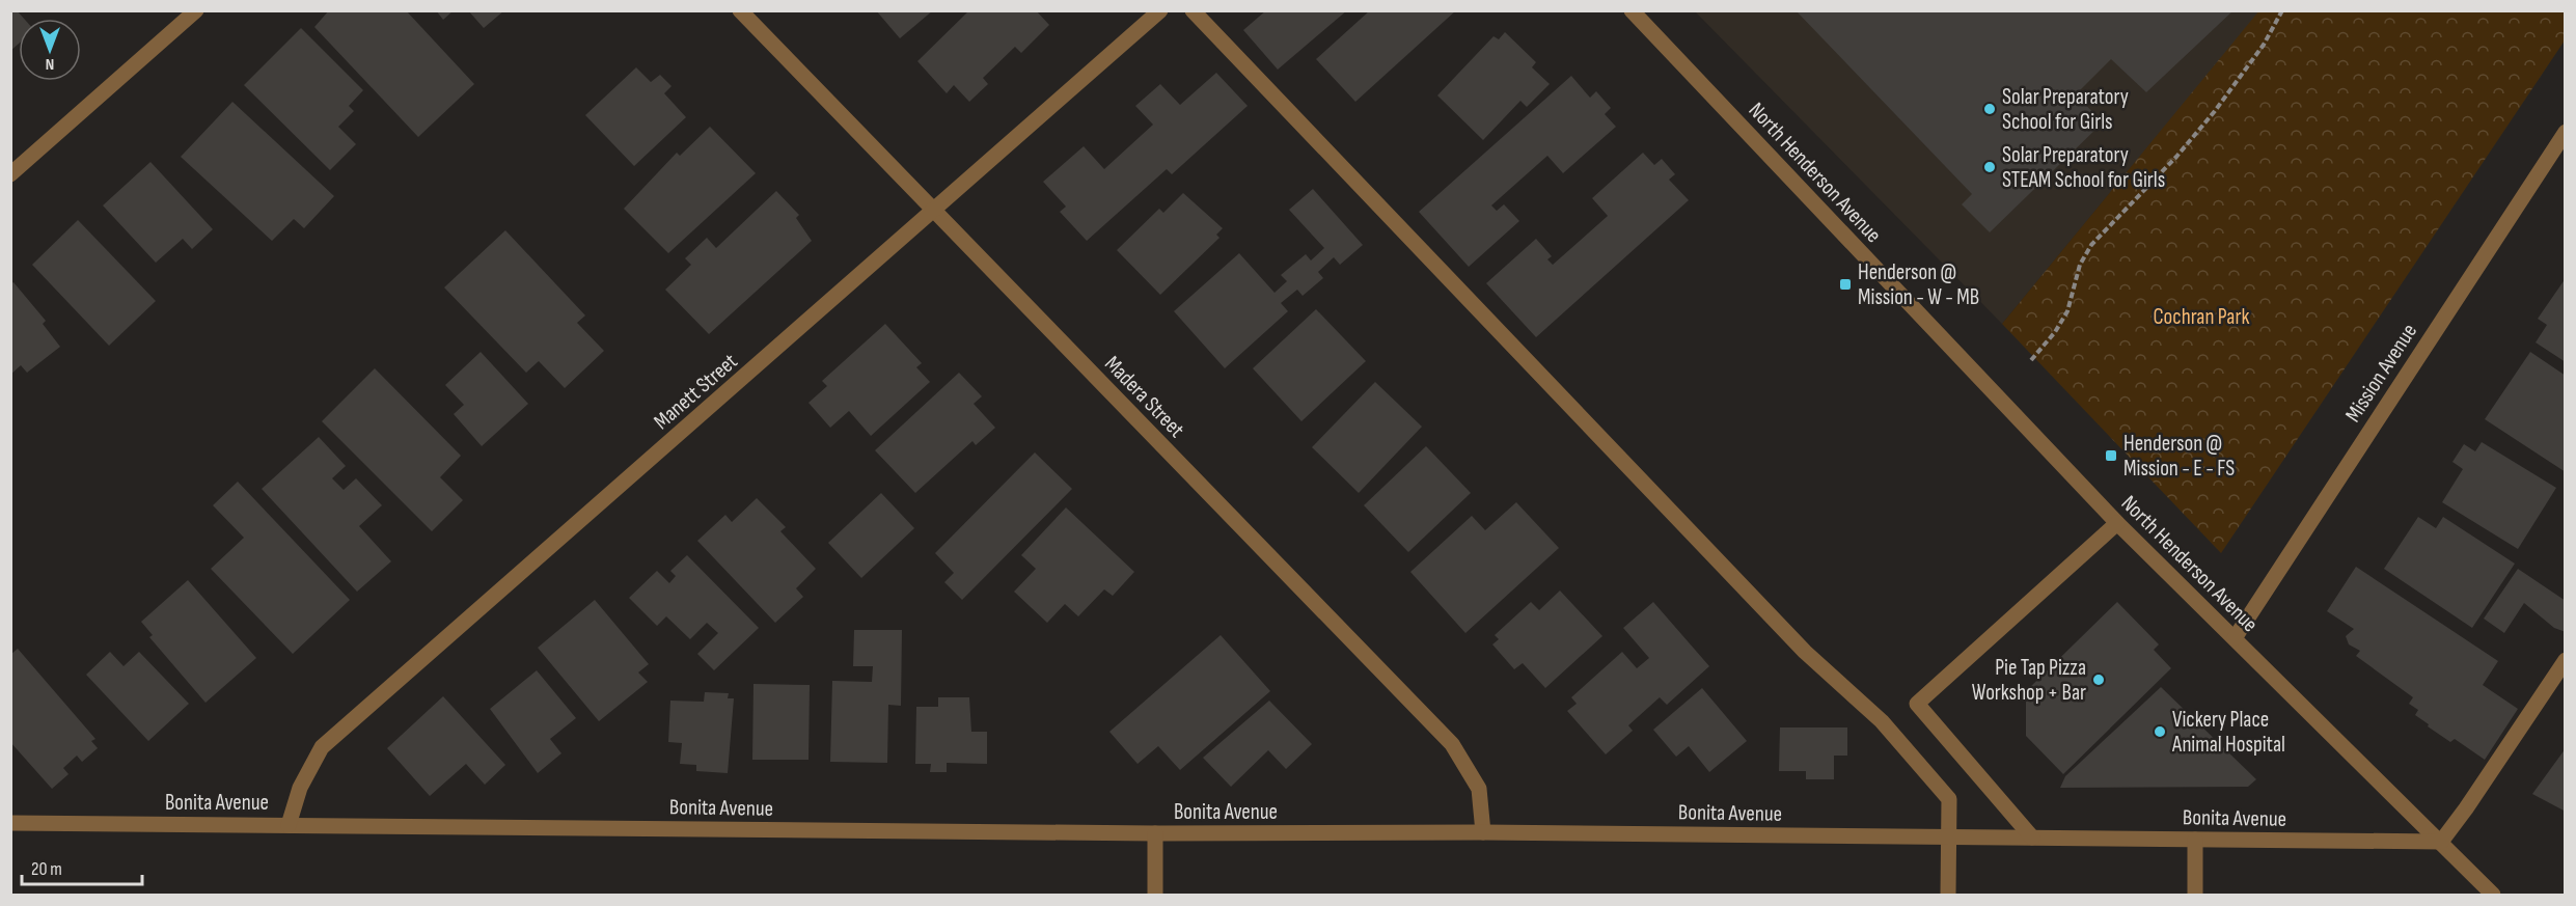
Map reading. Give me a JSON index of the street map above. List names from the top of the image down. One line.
{"streets":{"street":["North Henderson Avenue","Mission Avenue","Manett Street","Madera Street","Bonita Avenue"]},"crossings":[["North Henderson Avenue","Mission Avenue"],["North Henderson Avenue","Bonita Avenue"],["Manett Street","Madera Street"],["Manett Street","Bonita Avenue"],["Madera Street","Bonita Avenue"]],"parks":["Cochran Park"],"places":{"other":["Solar Preparatory School for Girls","Solar Preparatory STEAM School for Girls","Pie Tap Pizza Workshop + Bar","Vickery Place Animal Hospital"],"transit":["Henderson @ Mission - W - MB","Henderson @ Mission - E - FS"]},"scale_bar":"20 m","north":"bottom"}
